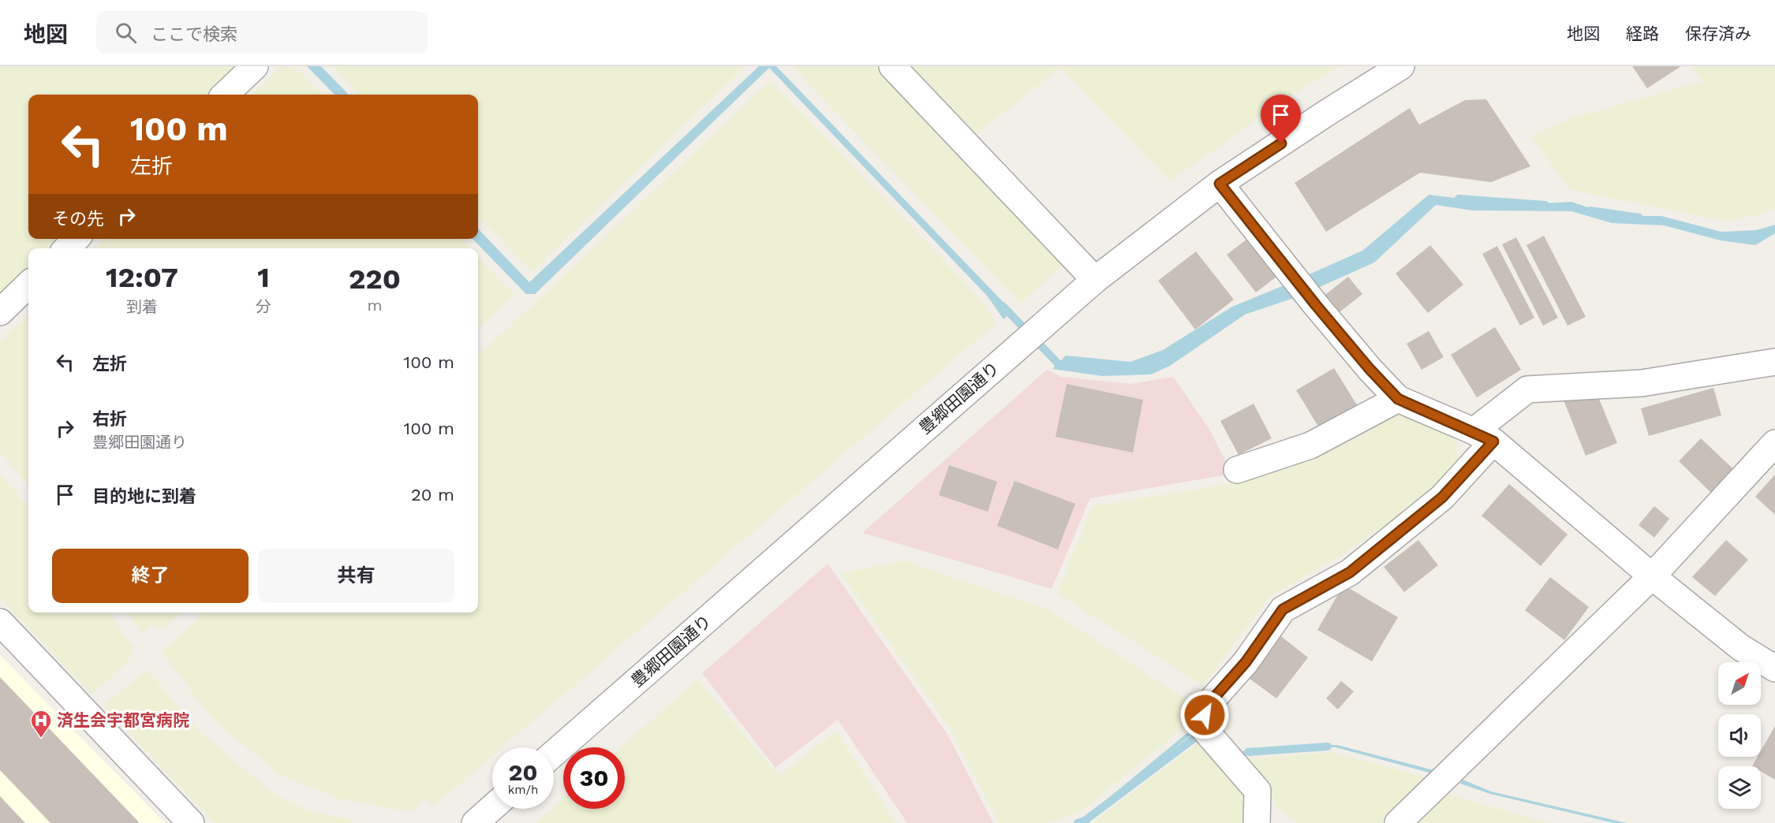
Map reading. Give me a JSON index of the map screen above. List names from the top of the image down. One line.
{"streets":{"street":["豊郷田園通り"]},"places":{"hospital":["済生会宇都宮病院"]},"north":"top right","page":{"header":"地図","search":"ここで検索","nav":["地図","経路","保存済み"],"turn":["100 m","左折"],"then":"その先","eta":["12:07","到着","1","分","220","m"],"list":[{"name":"左折","value":"100 m"},{"name":"右折","note":"豊郷田園通り","value":"100 m"},{"name":"目的地に到着","value":"20 m"}],"buttons":["終了","共有"],"speed":"20 km/h","limit":"30"}}
